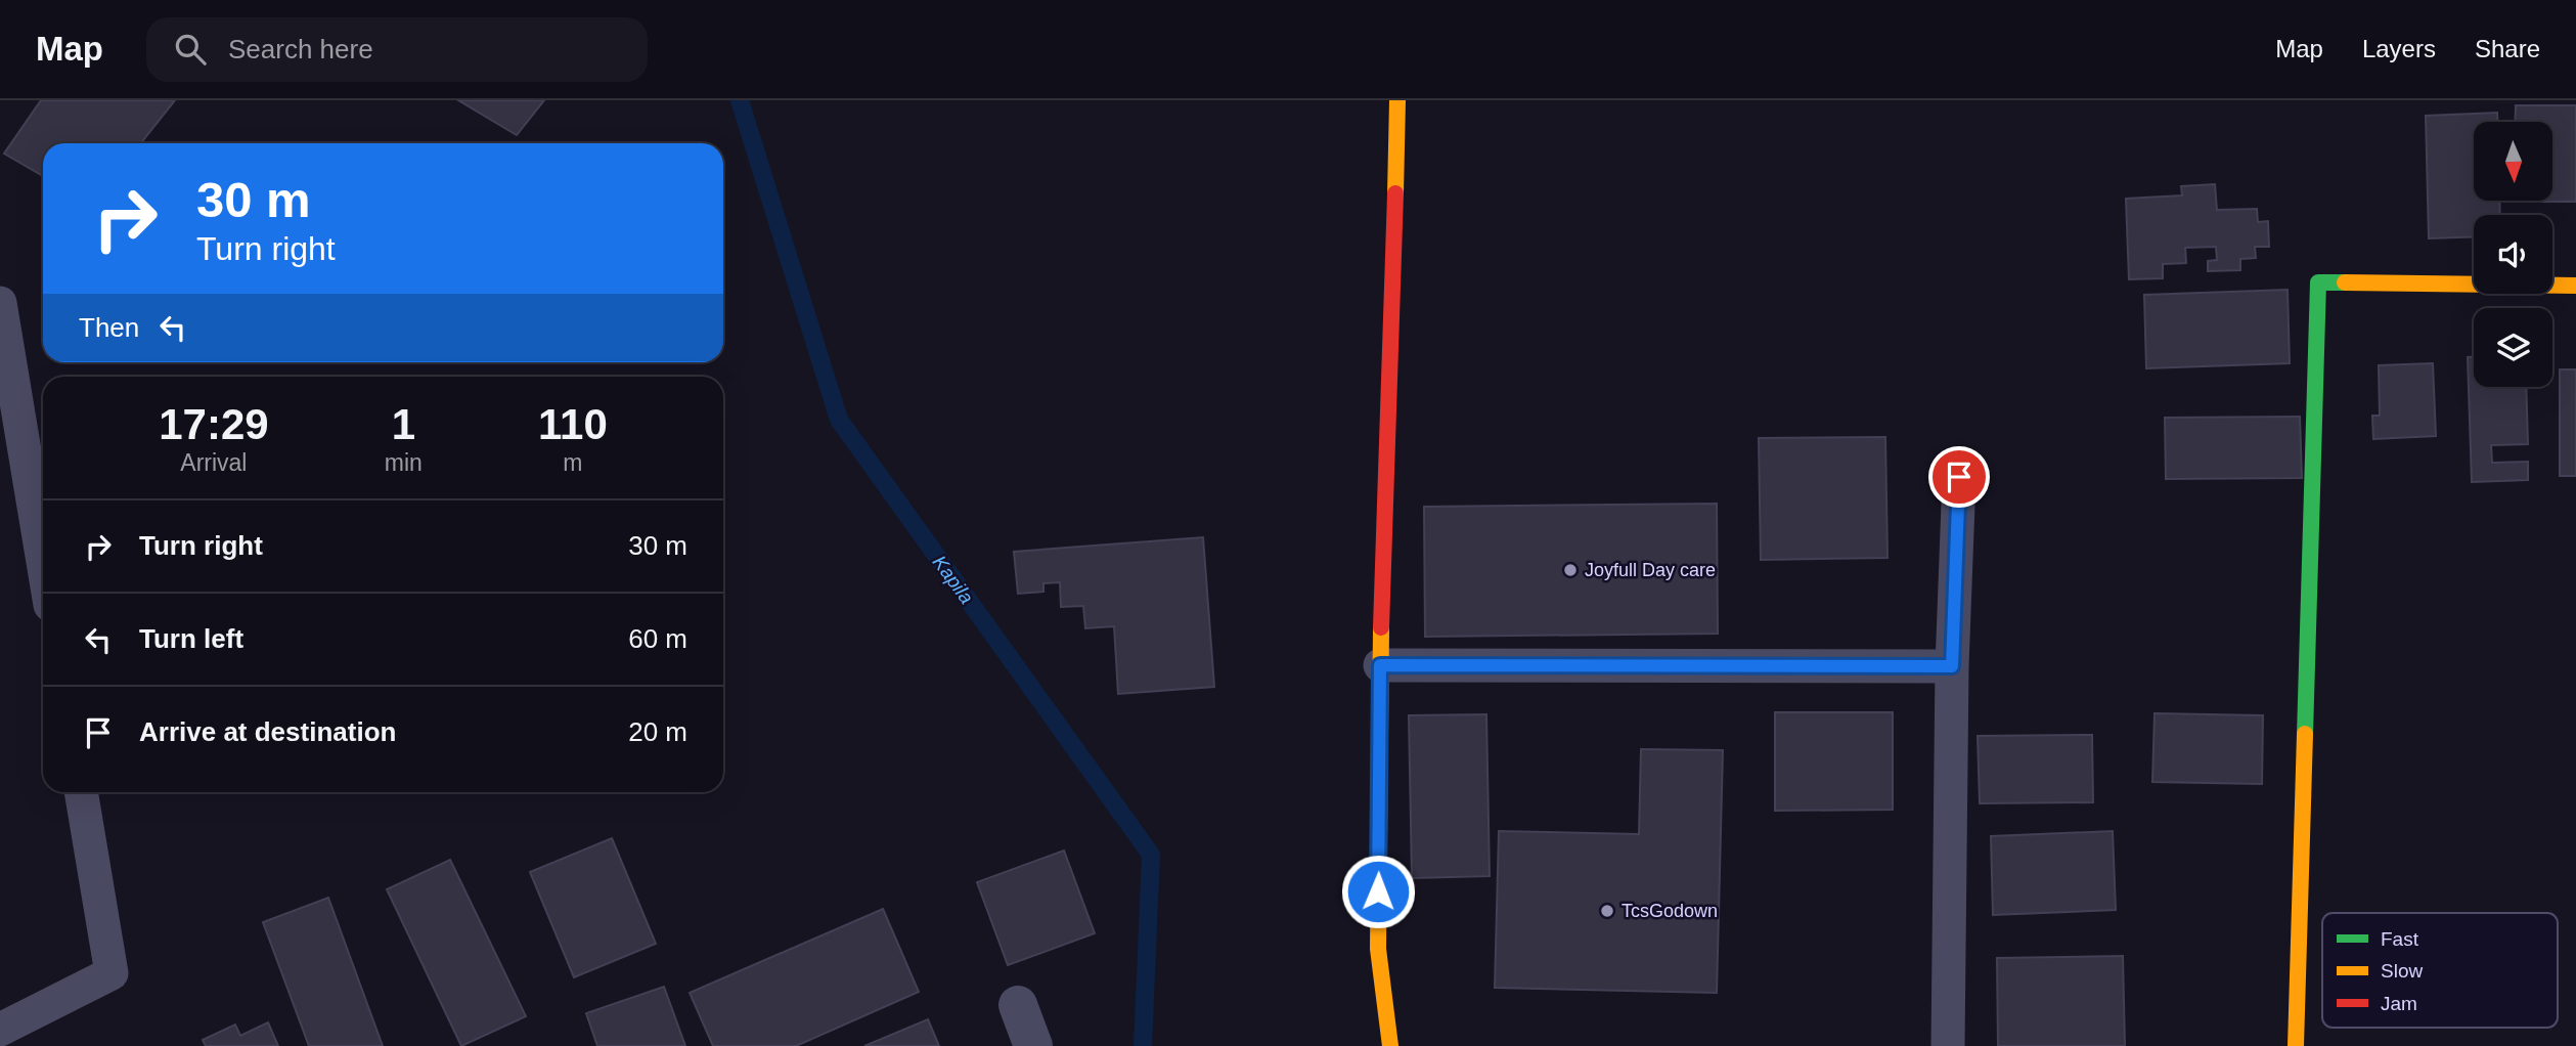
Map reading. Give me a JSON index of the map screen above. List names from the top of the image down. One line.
{"water":["Kapila"],"places":["Joyfull Day care","TcsGodown"],"legend":["Fast","Slow","Jam"],"north":"bottom","page":{"header":"Map","search":"Search here","nav":["Map","Layers","Share"],"turn":["30 m","Turn right"],"then":"Then","eta":["17:29","Arrival","1","min","110","m"],"list":[{"name":"Turn right","value":"30 m"},{"name":"Turn left","value":"60 m"},{"name":"Arrive at destination","value":"20 m"}]}}
